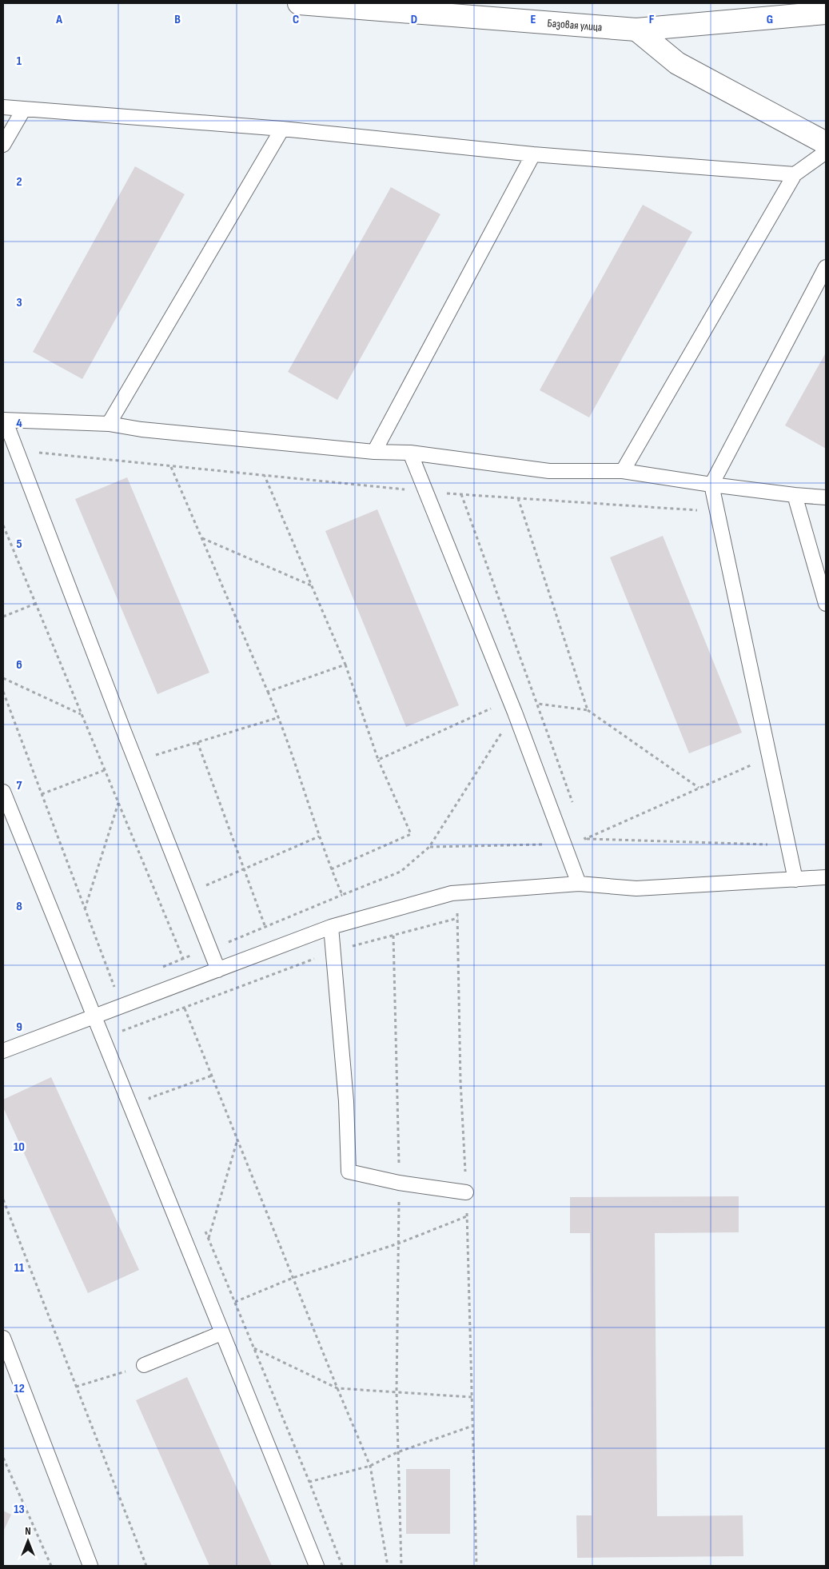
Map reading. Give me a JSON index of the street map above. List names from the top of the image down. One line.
{"streets":{"street":["Базовая улица"]},"north":"top","grid":{"columns":["A","B","C","D","E","F","G"],"rows":["1","2","3","4","5","6","7","8","9","10","11","12","13"]}}
